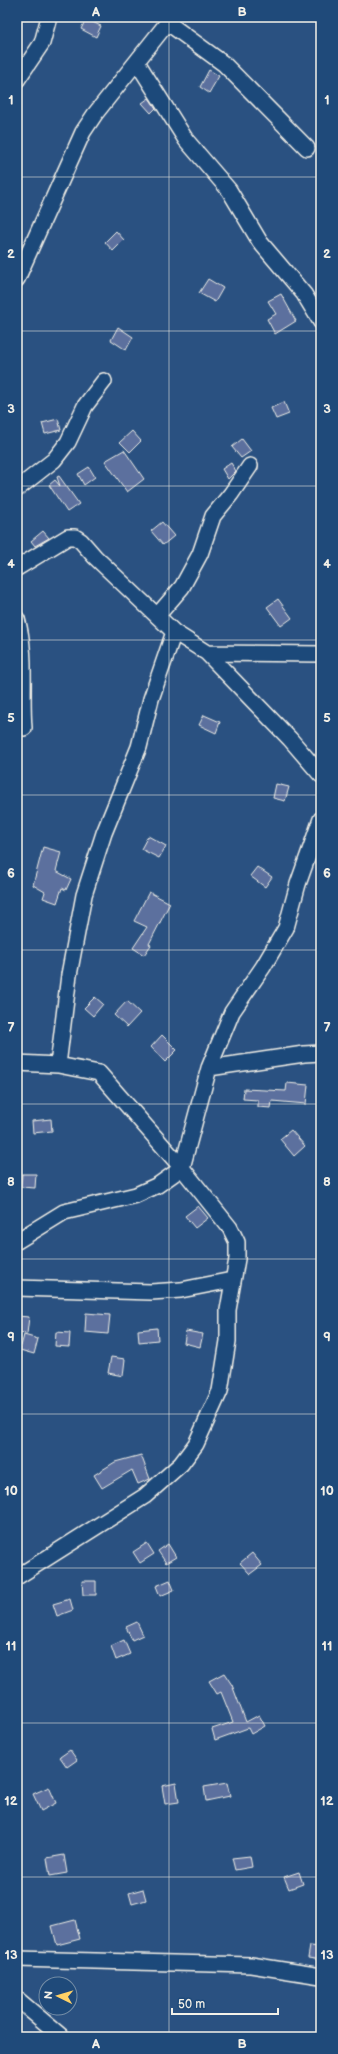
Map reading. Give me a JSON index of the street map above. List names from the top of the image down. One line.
{"scale_bar":"50 m","north":"left","grid":{"columns":["A","B"],"rows":["1","2","3","4","5","6","7","8","9","10","11","12","13"]}}
